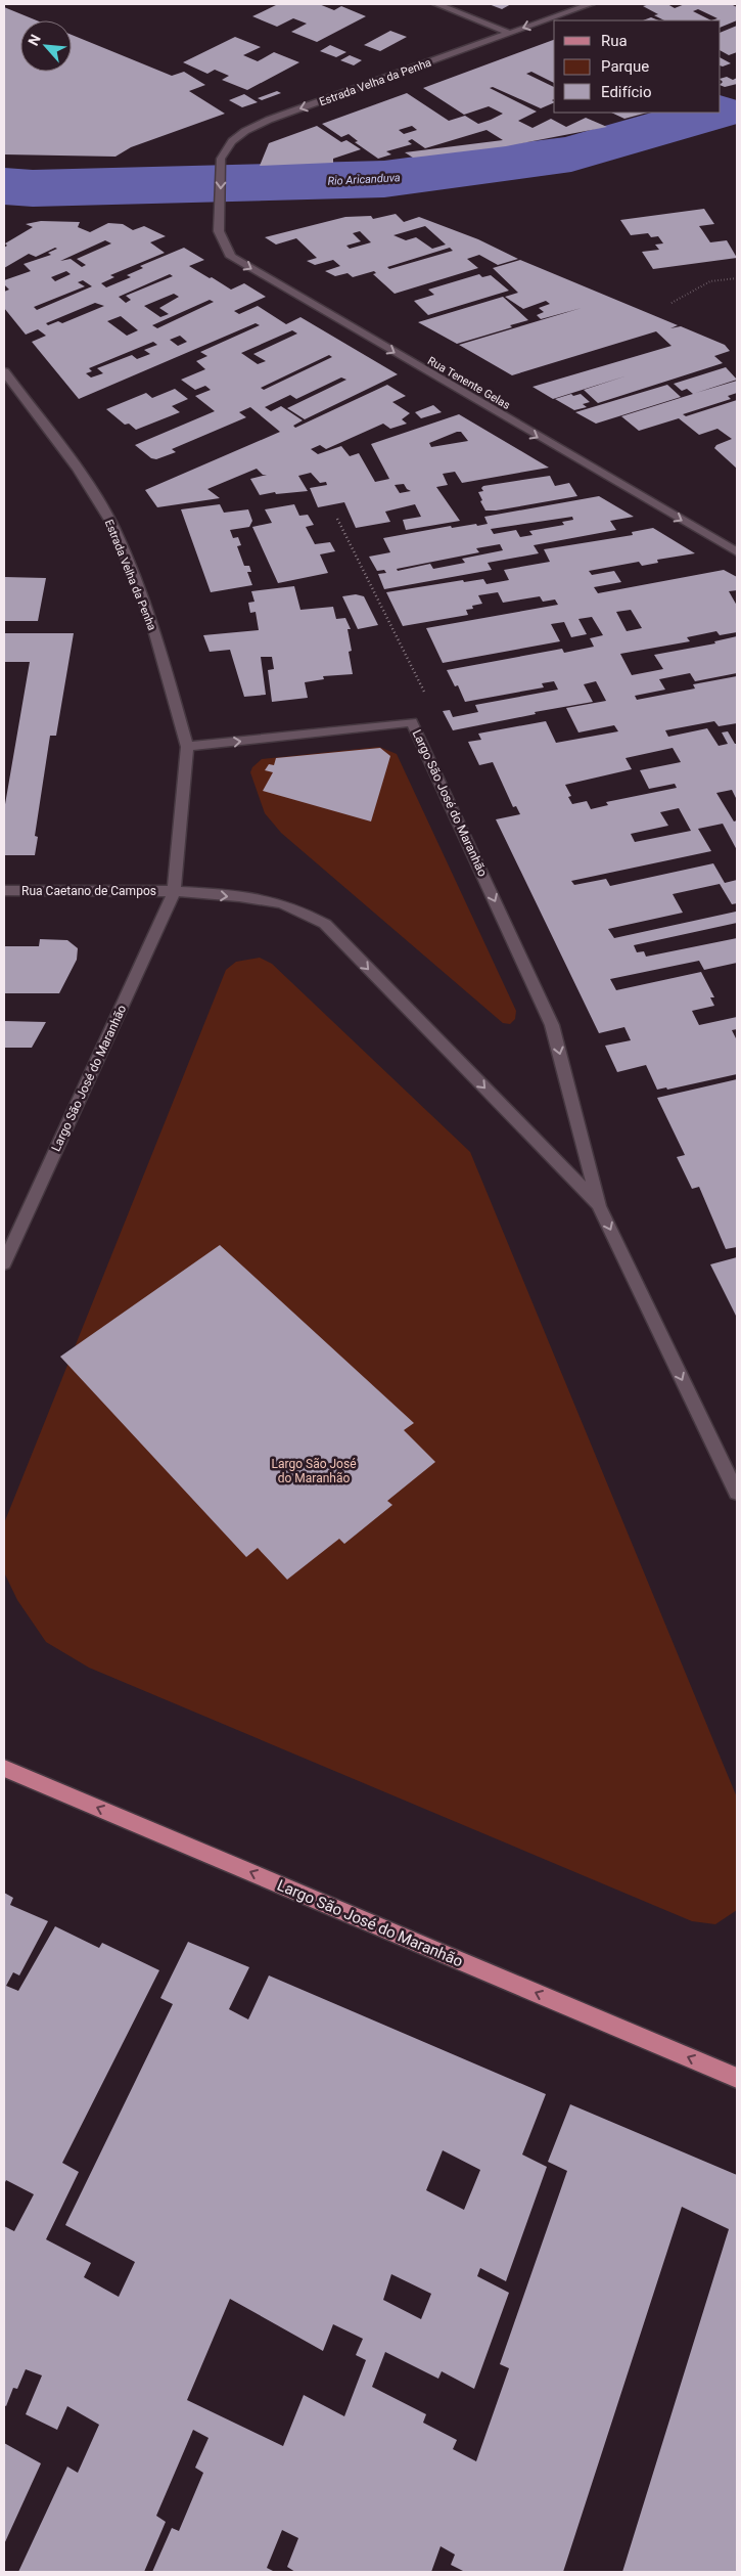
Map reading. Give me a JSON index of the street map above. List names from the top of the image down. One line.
{"streets":{"main road":["Largo São José do Maranhão"],"street":["Estrada Velha da Penha","Rua Tenente Gelas","Rua Caetano de Campos"]},"crossings":[["Estrada Velha da Penha","Rua Tenente Gelas"],["Estrada Velha da Penha","Largo São José do Maranhão"],["Largo São José do Maranhão","Rua Caetano de Campos"]],"one_way":["Estrada Velha da Penha","Rua Tenente Gelas"],"water":["Rio Aricanduva"],"parks":["Largo São José do Maranhão"],"legend":["Rua","Parque","Edifício"],"north":"top left"}
